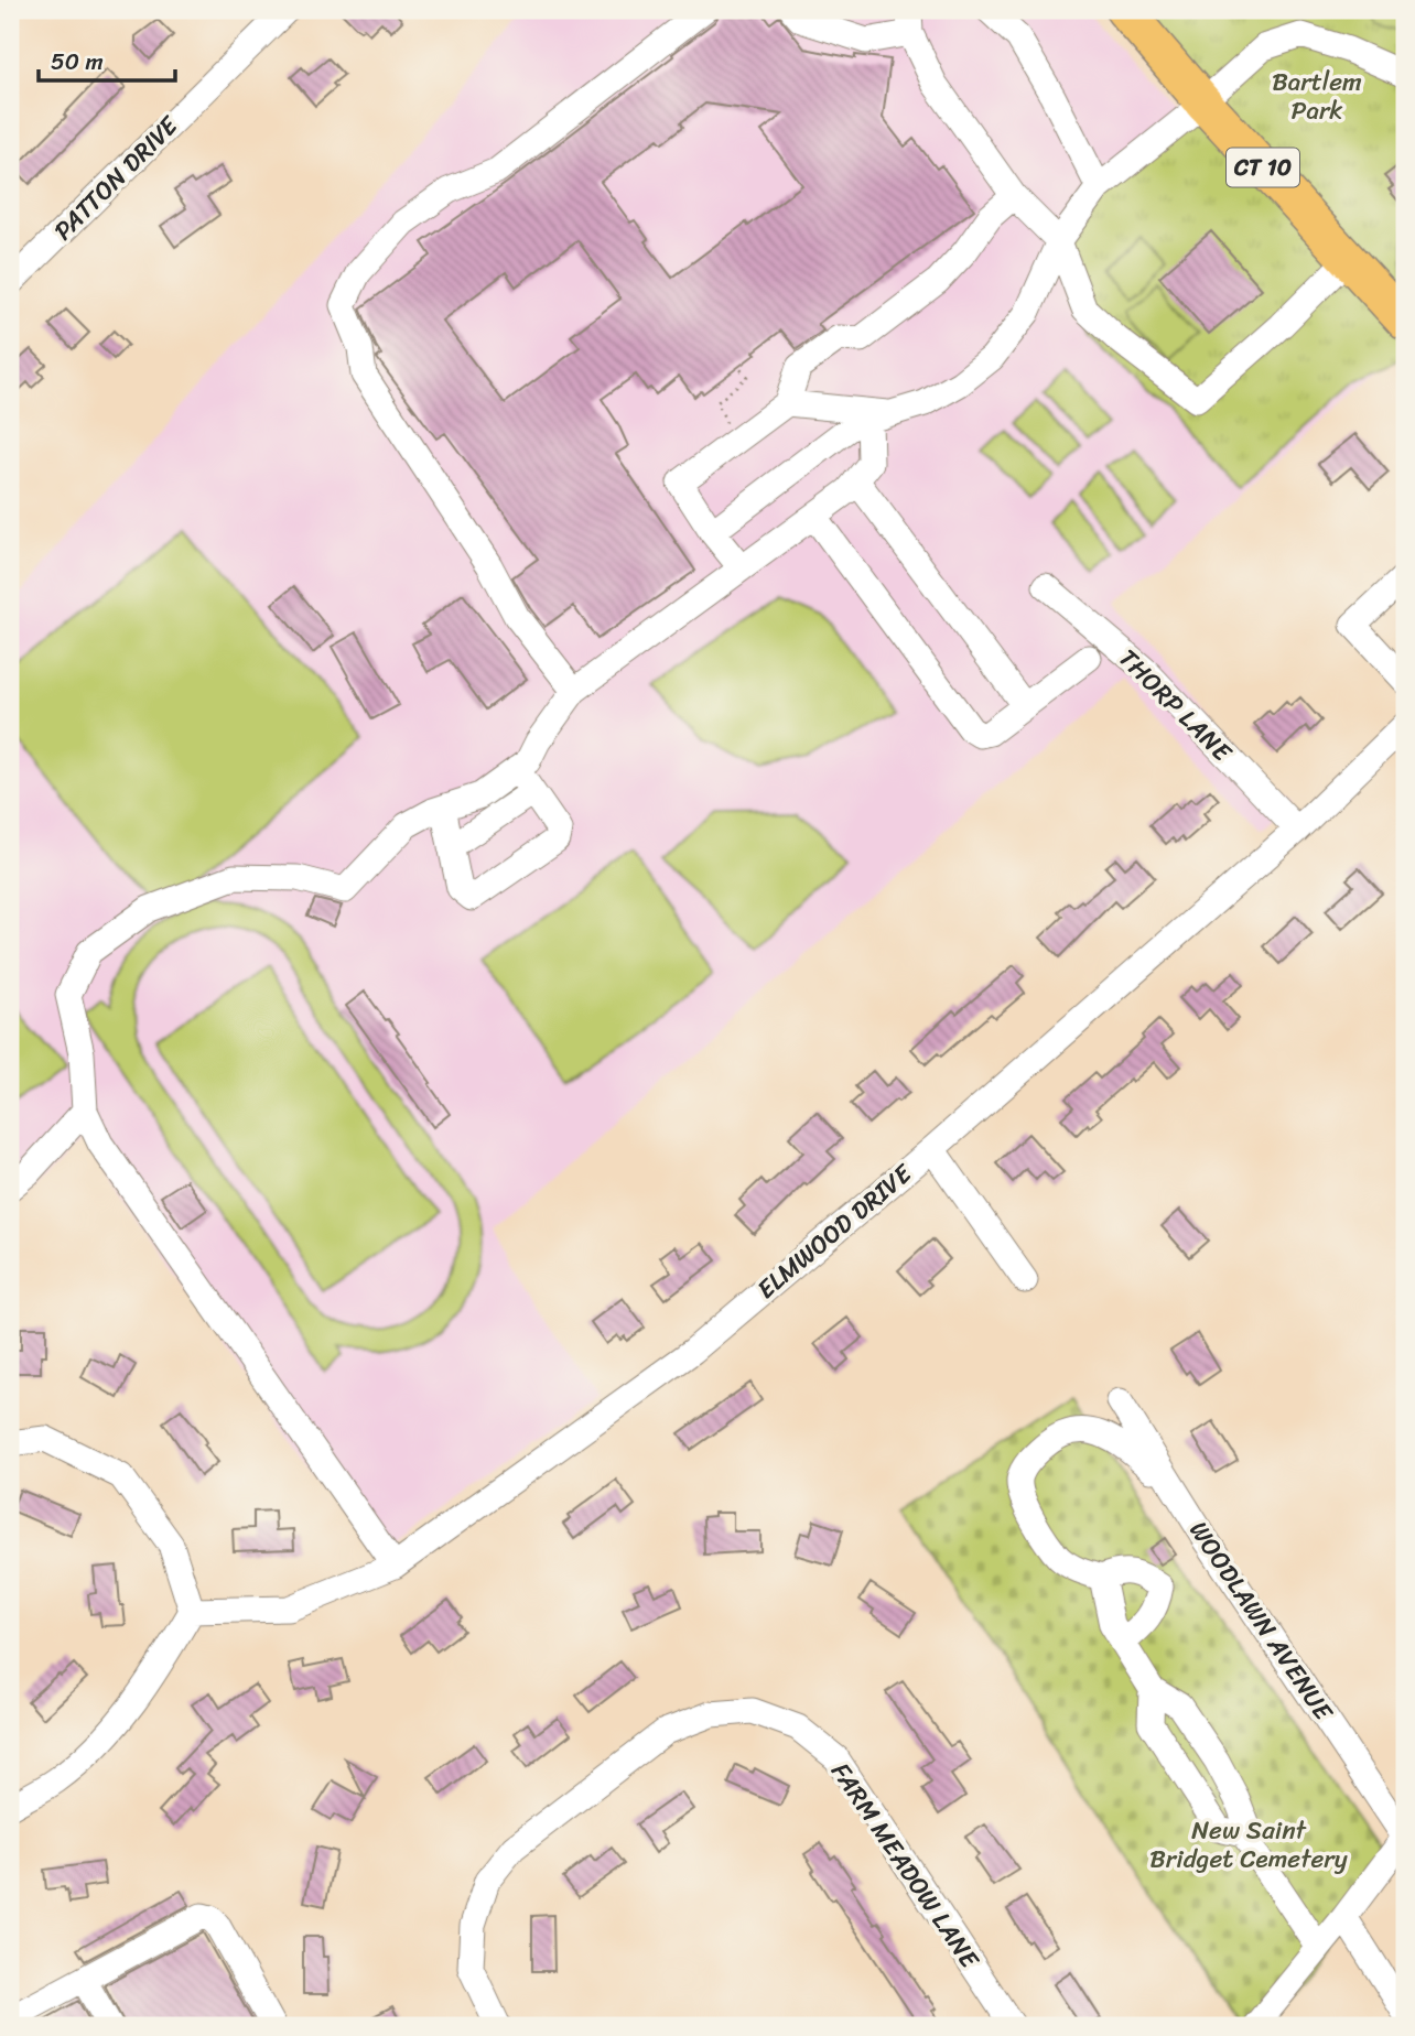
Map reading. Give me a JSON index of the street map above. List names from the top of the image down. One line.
{"streets":{"highway":["CT 10"],"street":["PATTON DRIVE","THORP LANE","ELMWOOD DRIVE","WOODLAWN AVENUE","FARM MEADOW LANE"]},"crossings":[["THORP LANE","ELMWOOD DRIVE"]],"parks":["Bartlem Park","New Saint Bridget Cemetery"],"scale_bar":"50 m"}
